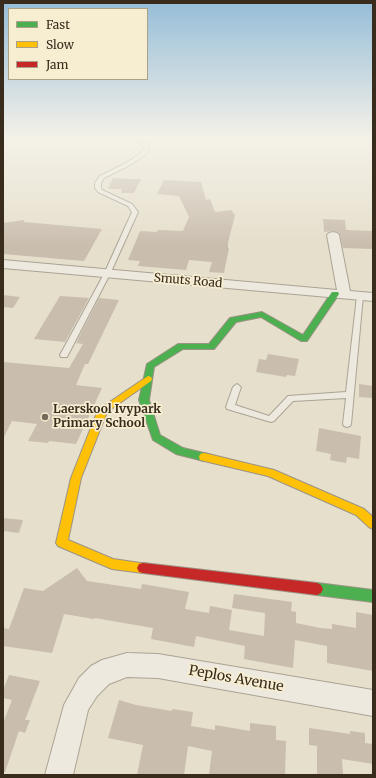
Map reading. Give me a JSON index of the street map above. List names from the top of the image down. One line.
{"streets":{"street":["Smuts Road","Peplos Avenue"]},"places":["Laerskool Ivypark Primary School"],"legend":["Fast","Slow","Jam"]}
